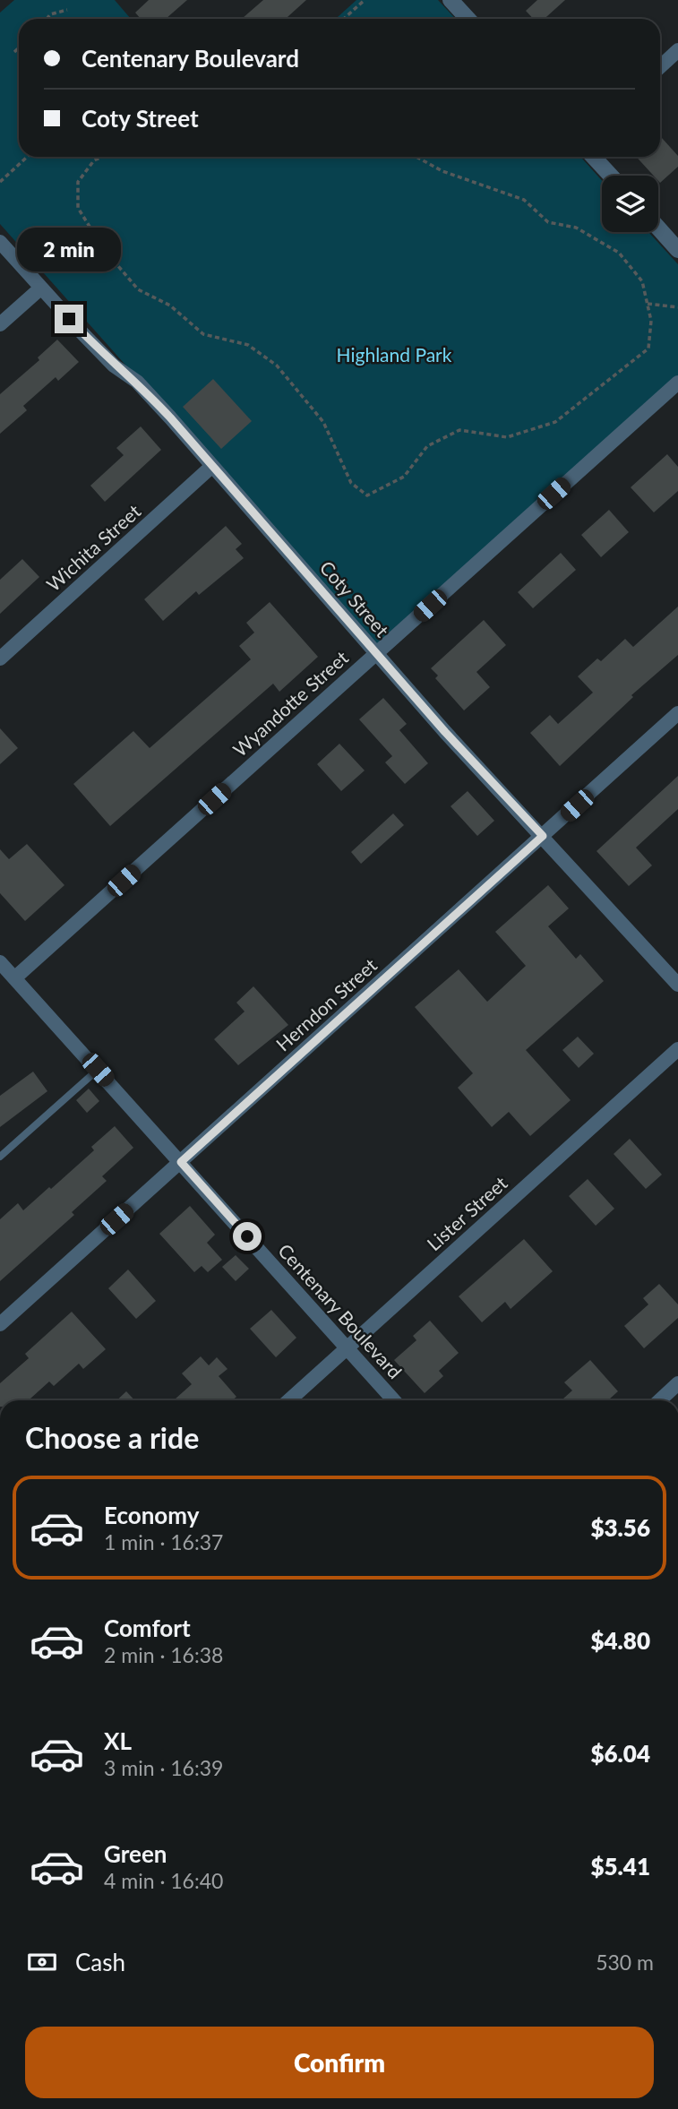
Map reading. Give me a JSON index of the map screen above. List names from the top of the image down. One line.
{"streets":{"street":["Wichita Street","Coty Street","Wyandotte Street","Herndon Street","Lister Street","Centenary Boulevard"]},"crossings":[["Wichita Street","Coty Street"],["Coty Street","Wyandotte Street"],["Coty Street","Herndon Street"],["Wyandotte Street","Centenary Boulevard"],["Herndon Street","Centenary Boulevard"],["Lister Street","Centenary Boulevard"]],"parks":["Highland Park"],"page":{"banner":["Centenary Boulevard","Coty Street"],"bubble":"2 min","heading":"Choose a ride","list":[{"name":"Economy","note":"1 min · 16:37","value":"$3.56"},{"name":"Comfort","note":"2 min · 16:38","value":"$4.80"},{"name":"XL","note":"3 min · 16:39","value":"$6.04"},{"name":"Green","note":"4 min · 16:40","value":"$5.41"}],"pay":["Cash","530 m"],"buttons":"Confirm"}}
